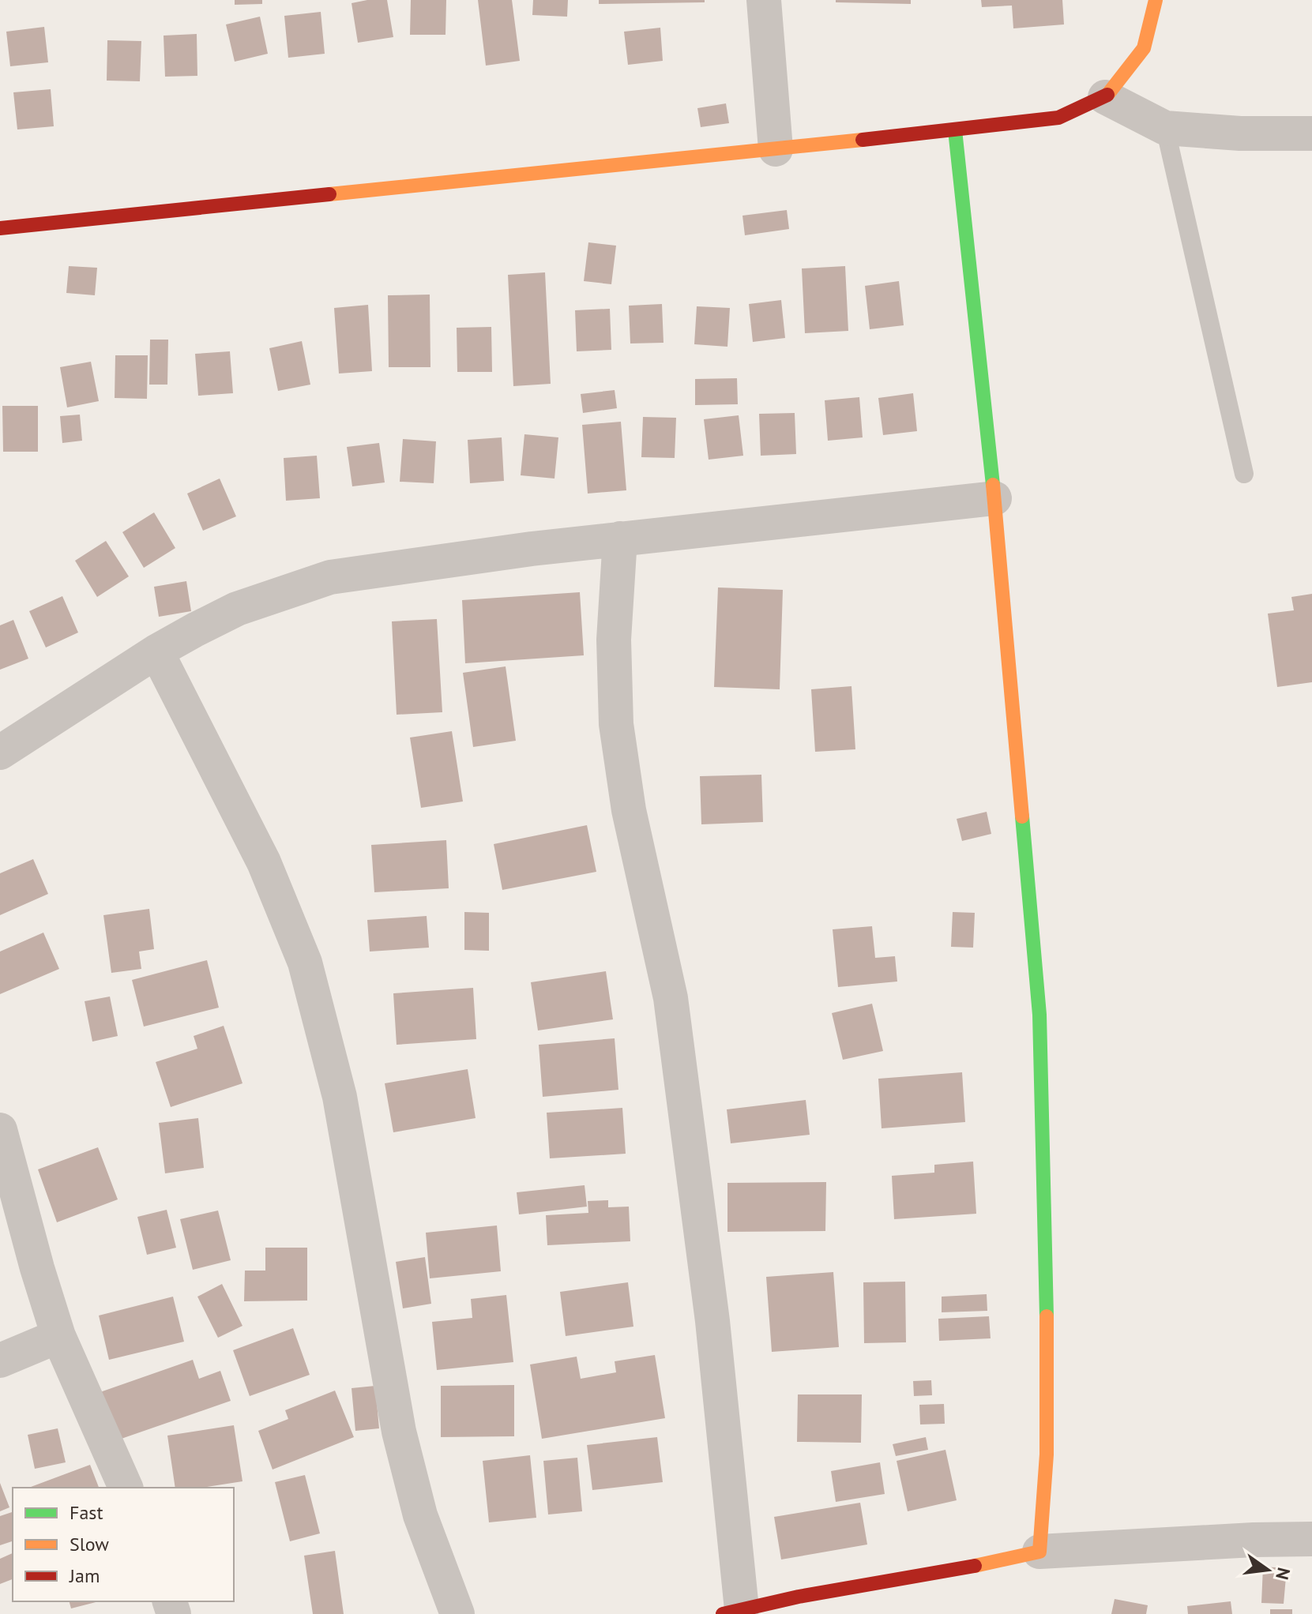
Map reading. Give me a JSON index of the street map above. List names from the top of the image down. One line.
{"legend":["Fast","Slow","Jam"],"north":"right"}
